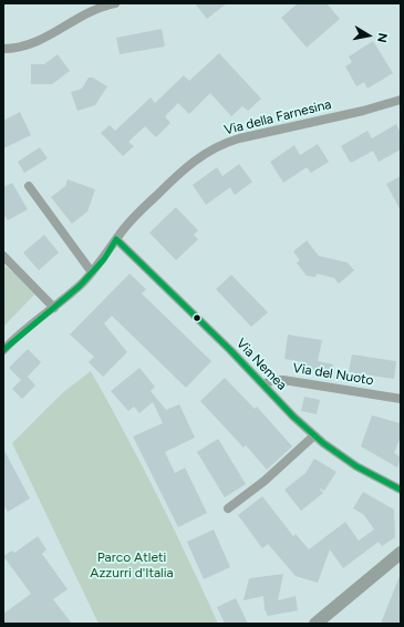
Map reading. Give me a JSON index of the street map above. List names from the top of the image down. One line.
{"streets":{"street":["Via della Farnesina","Via Nemea","Via del Nuoto"]},"crossings":[["Via della Farnesina","Via Nemea"],["Via Nemea","Via del Nuoto"]],"parks":["Parco Atleti Azzurri d'Italia"],"north":"right"}
